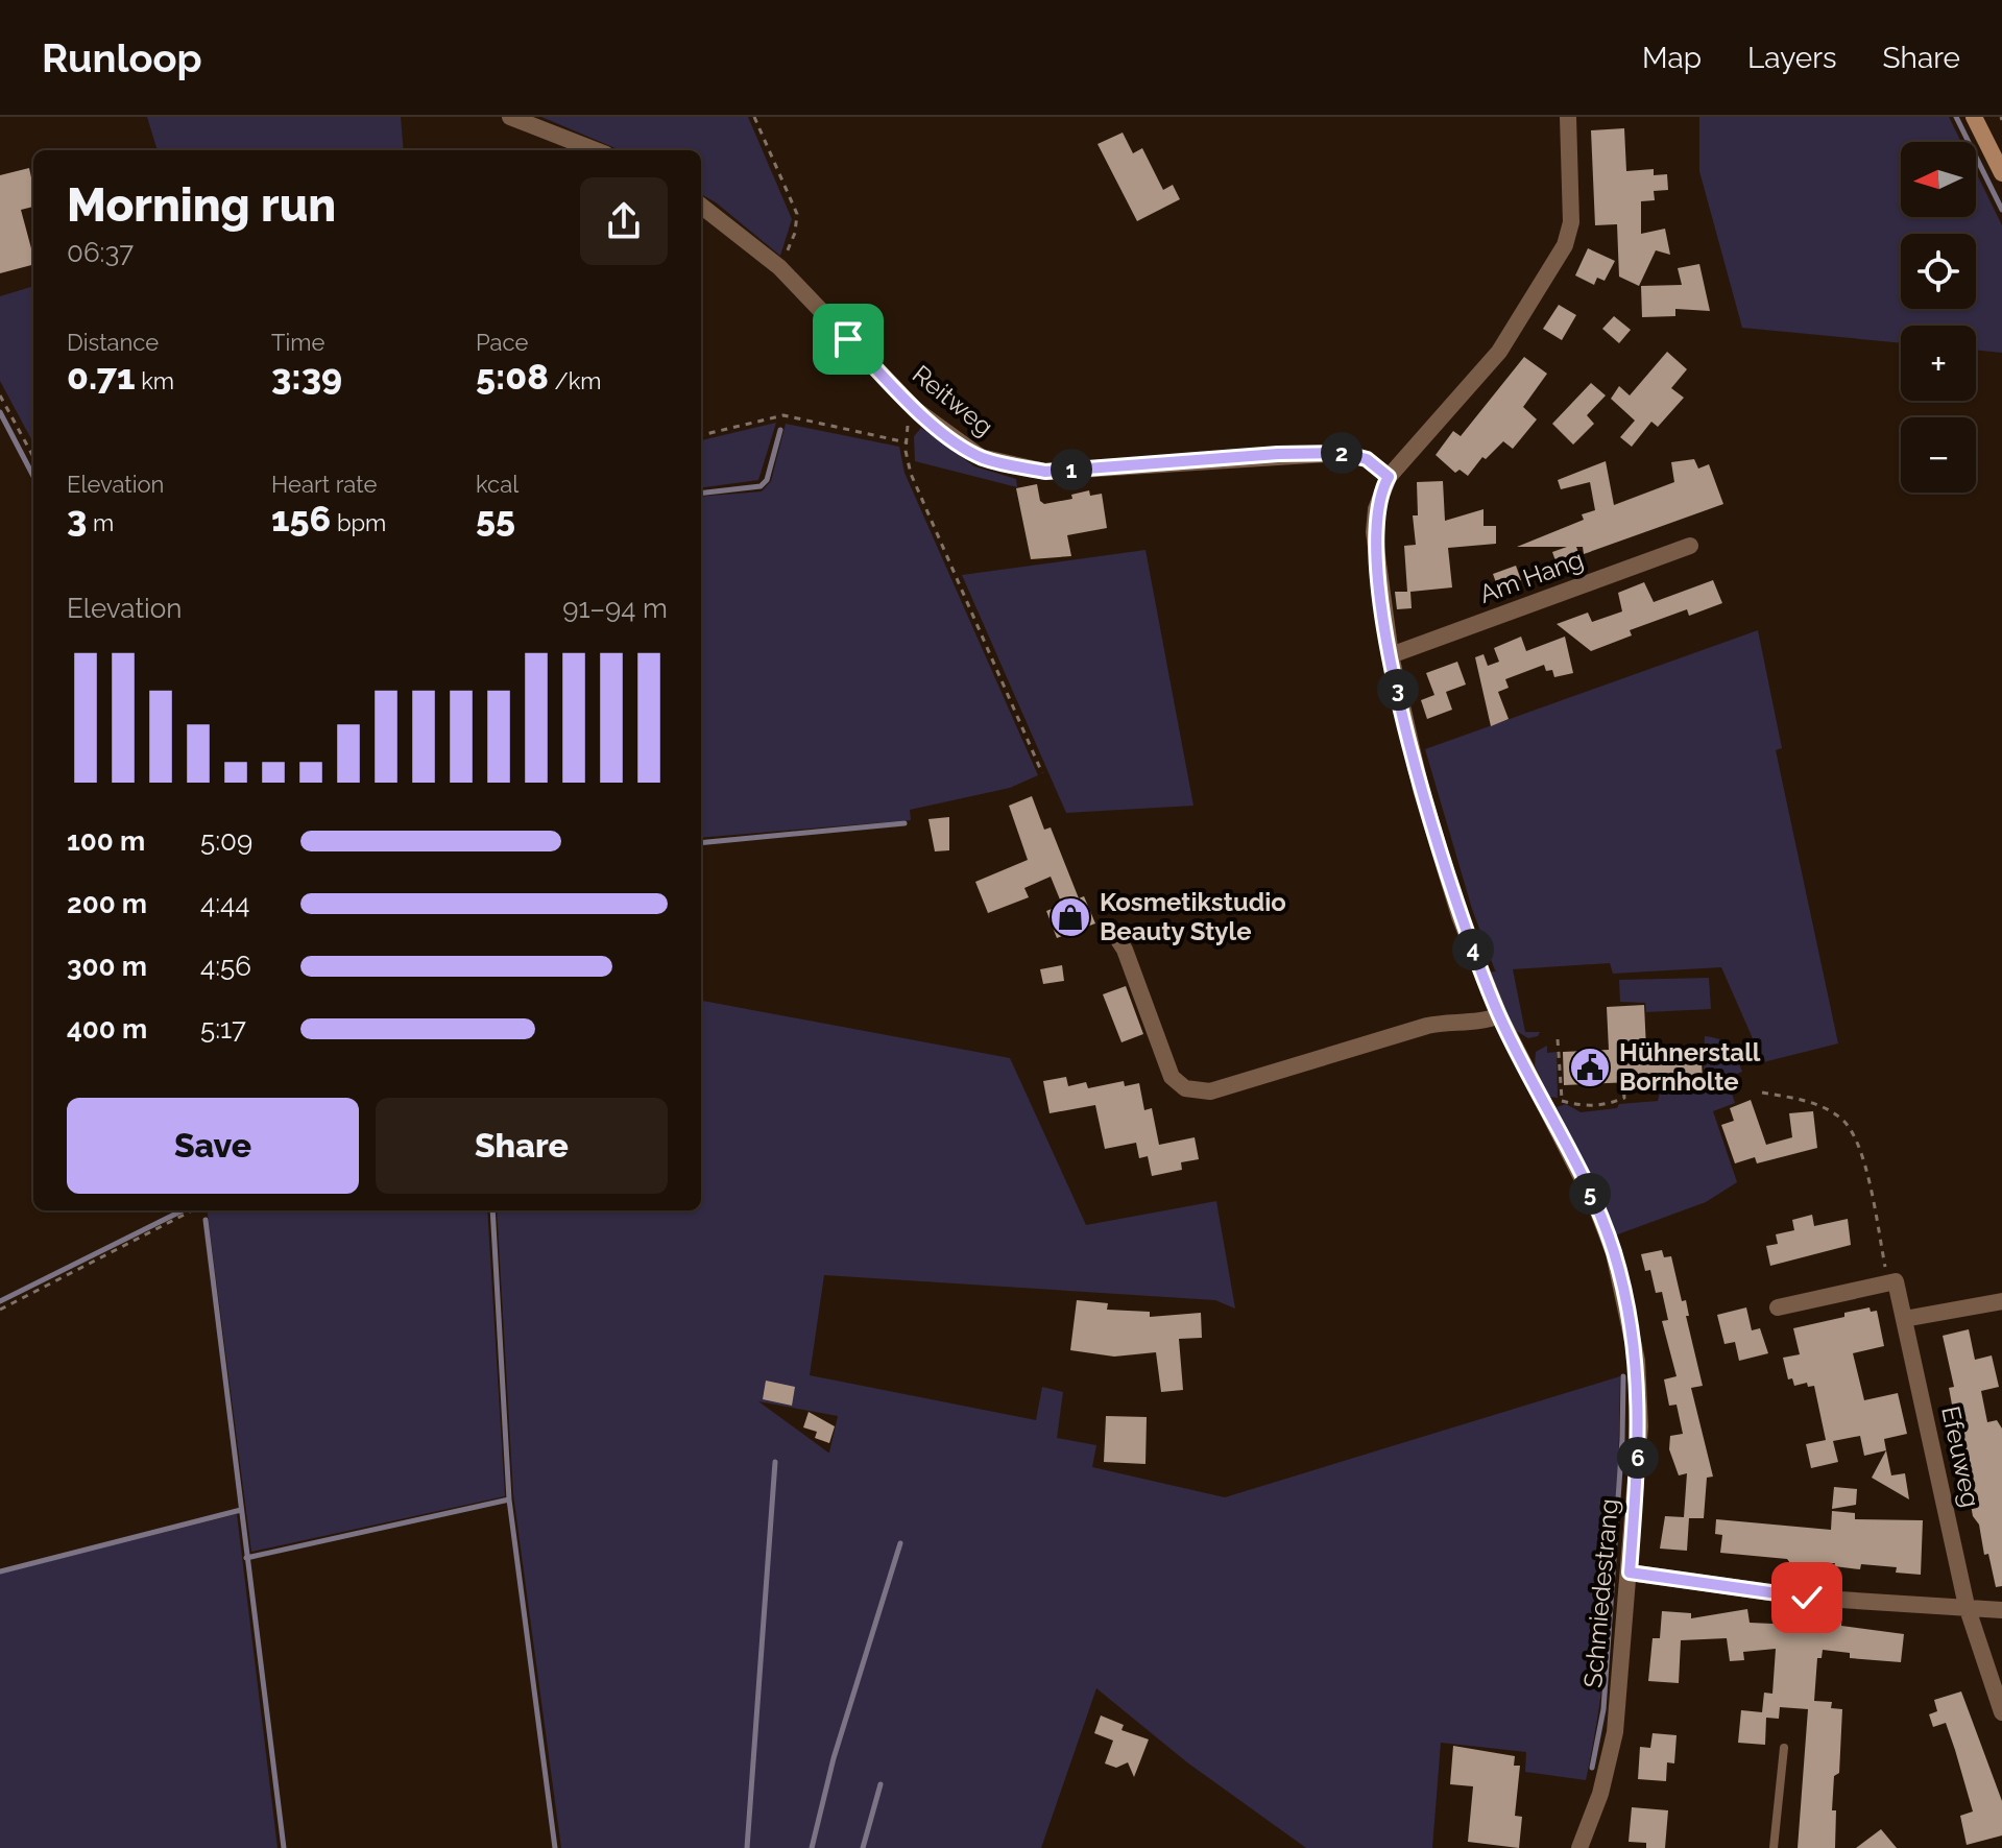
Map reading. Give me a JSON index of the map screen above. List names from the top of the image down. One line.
{"streets":{"street":["Reitweg","Am Hang","Efeuweg","Schmiedestrang"]},"crossings":[["Reitweg","Schmiedestrang"],["Am Hang","Schmiedestrang"]],"places":{"shop":["Kosmetikstudio Beauty Style"],"public building":["Hühnerstall Bornholte"]},"north":"left","page":{"header":"Runloop","nav":["Map","Layers","Share"],"map_buttons":["+","−"],"heading":["Morning run","06:37"],"stats":[["Distance","0.71 km"],["Time","3:39"],["Pace","5:08 /km"],["Elevation","3 m"],["Heart rate","156 bpm"],["kcal","55"]],"pins":["2","1","3","4","5","6"],"chart":["Elevation","91–94 m"],"list":[{"name":"100 m","note":"5:09"},{"name":"200 m","note":"4:44"},{"name":"300 m","note":"4:56"},{"name":"400 m","note":"5:17"}],"buttons":["Save","Share"]}}
